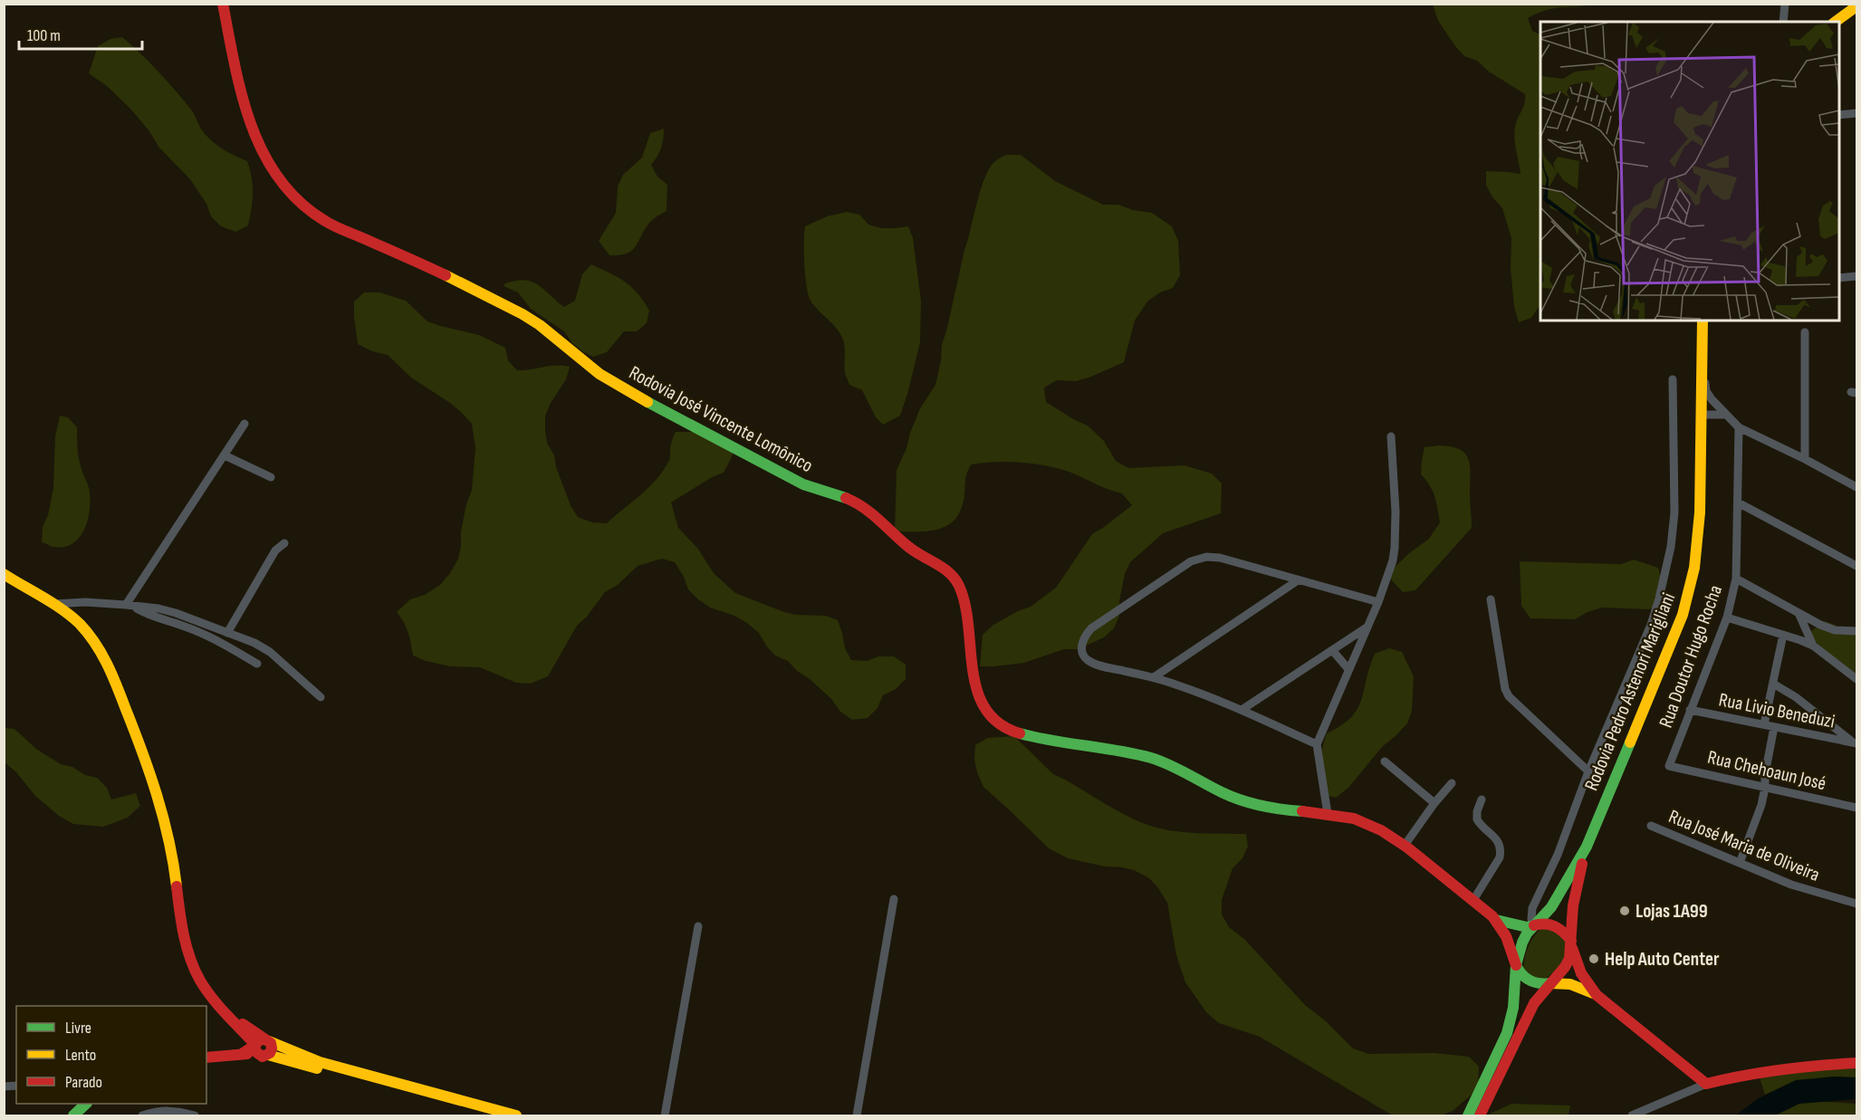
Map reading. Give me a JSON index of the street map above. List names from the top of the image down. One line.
{"streets":{"main road":["Rodovia José Vincente Lomônico","Rodovia Pedro Astenori Marigliani"],"street":["Rua Doutor Hugo Rocha","Rua Livio Beneduzi","Rua Chehoaun José","Rua José Maria de Oliveira"]},"crossings":[["Rodovia José Vincente Lomônico","Rodovia Pedro Astenori Marigliani"],["Rua Doutor Hugo Rocha","Rua Livio Beneduzi"],["Rua Doutor Hugo Rocha","Rua Chehoaun José"]],"places":["Lojas 1A99","Help Auto Center"],"legend":["Livre","Lento","Parado"],"scale_bar":"100 m"}
